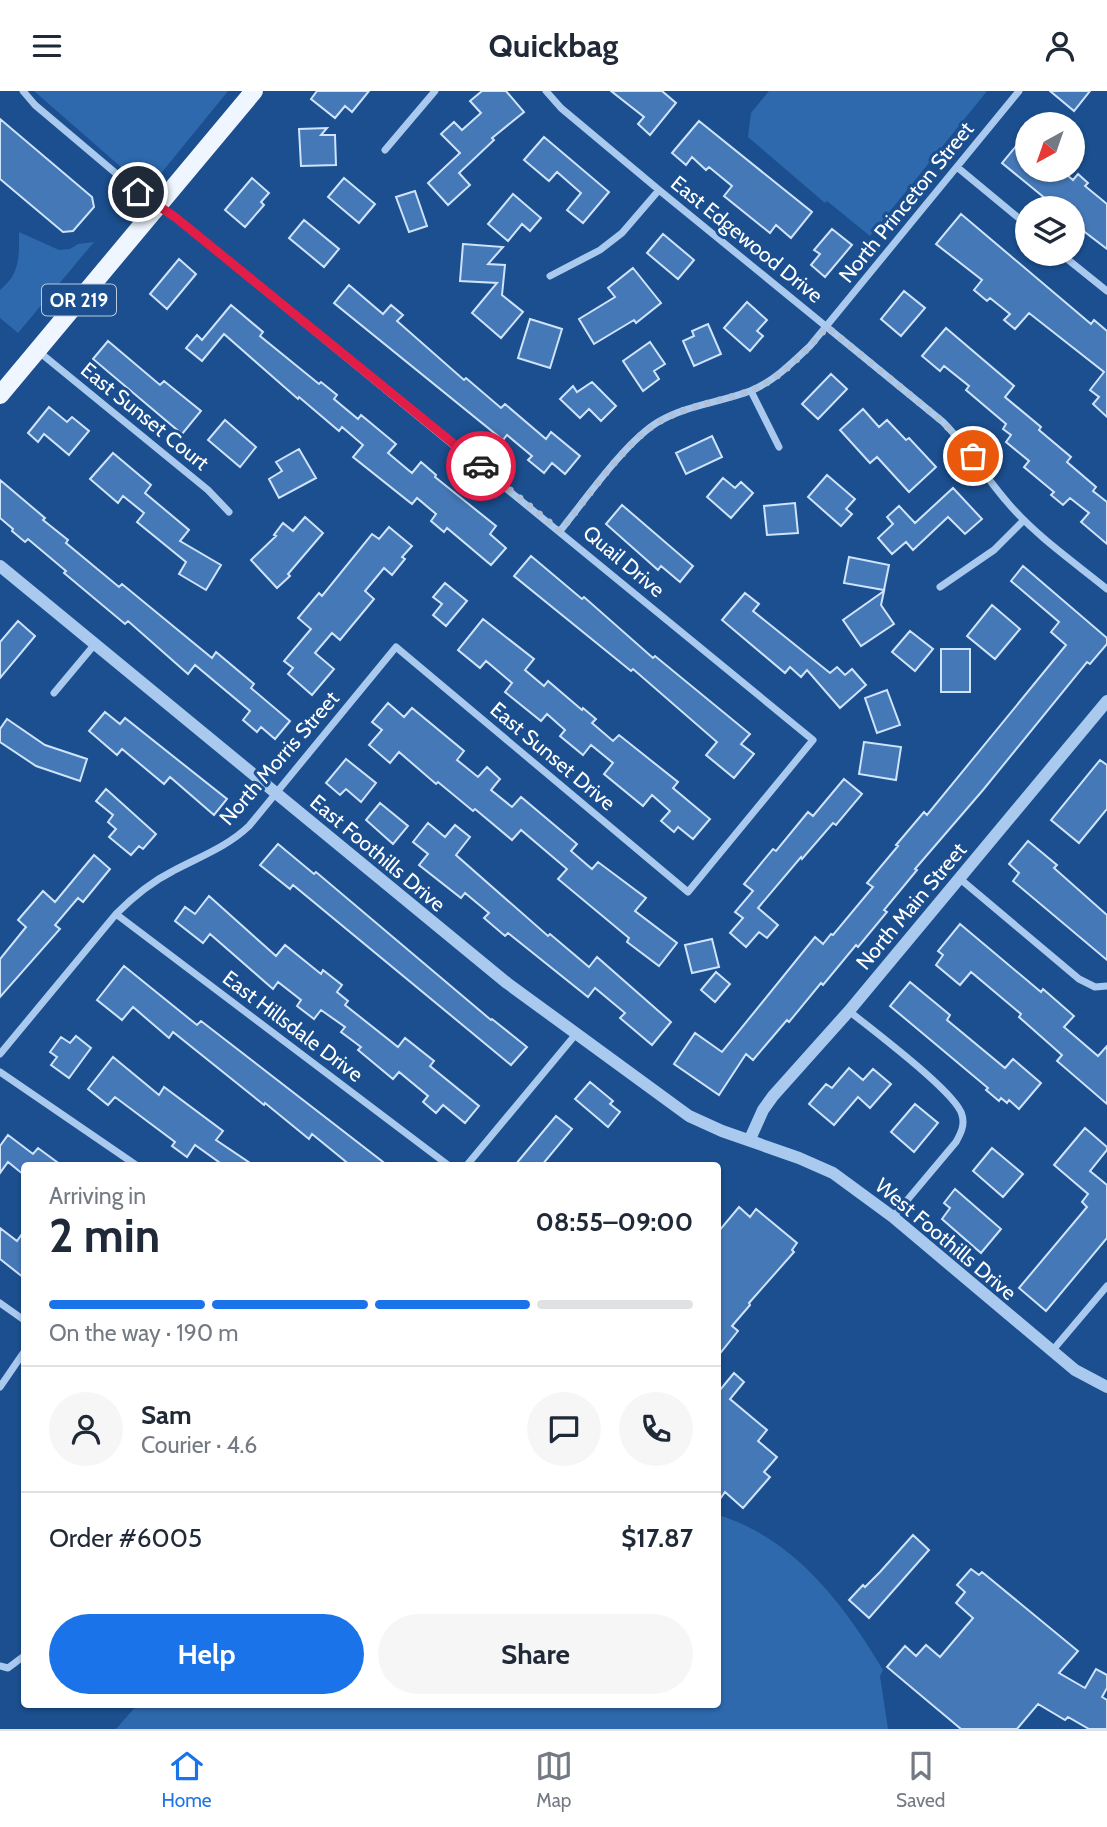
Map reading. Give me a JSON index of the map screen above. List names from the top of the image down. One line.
{"streets":{"main road":["OR 219"],"street":["North Princeton Street","East Edgewood Drive","East Sunset Court","Quail Drive","East Sunset Drive","North Morris Street","East Foothills Drive","North Main Street","East Hillsdale Drive","West Foothills Drive"]},"crossings":[["North Princeton Street","East Edgewood Drive"],["North Princeton Street","Quail Drive"],["OR 219","East Sunset Court"],["OR 219","Quail Drive"],["Quail Drive","East Sunset Drive"],["East Sunset Drive","North Morris Street"],["North Morris Street","East Foothills Drive"],["North Morris Street","East Hillsdale Drive"],["East Foothills Drive","North Main Street"],["East Foothills Drive","West Foothills Drive"],["North Main Street","West Foothills Drive"]],"north":"bottom left","page":{"header":"Quickbag","heading":["2 min","Arriving in","08:55–09:00"],"panel":["Sam","Courier · 4.6","Order #6005","$17.87"],"bar":"On the way · 190 m","buttons":["Help","Share"],"tabs":["Home","Map","Saved"]}}
